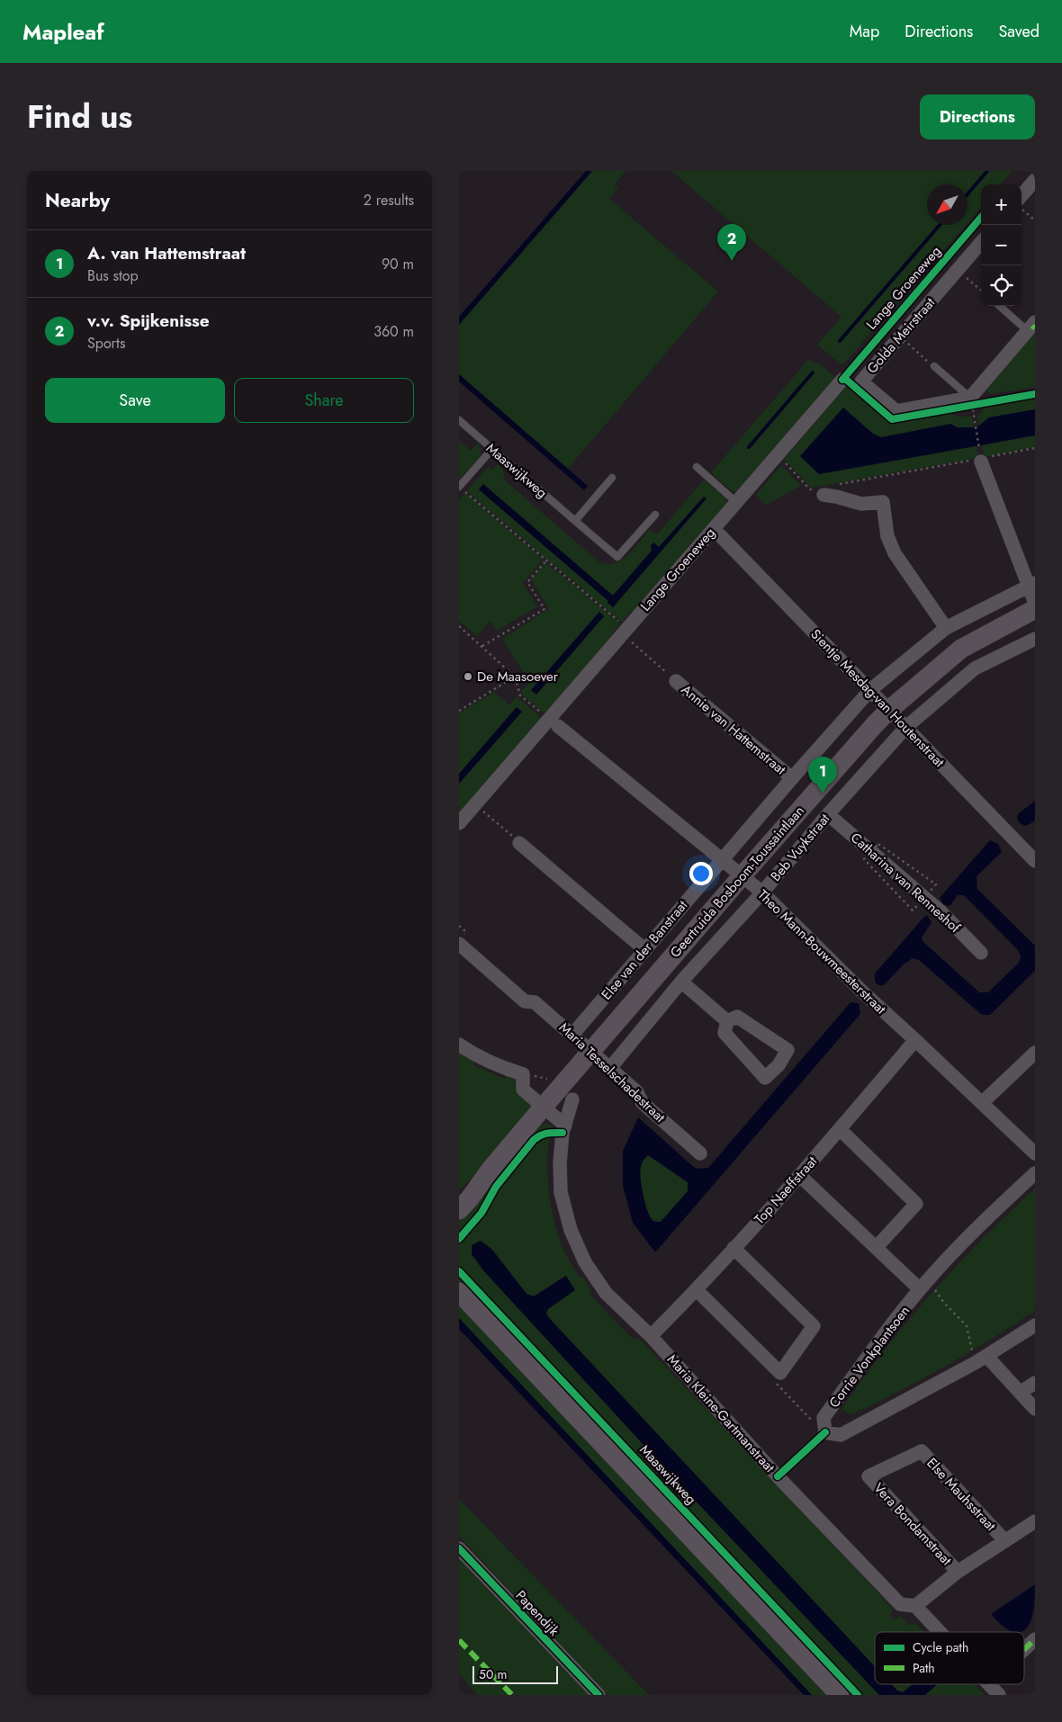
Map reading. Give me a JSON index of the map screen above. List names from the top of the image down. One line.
{"streets":{"street":["Lange Groeneweg","Golda Meirstraat","Maaswijkweg","Sientje Mesdag-van Houtenstraat","Annie van Hattemstraat","Beb Vuykstraat","Geertruida Bosboom-Toussaintlaan","Catharina van Renneshof","Else van der Banstraat","Theo Mann-Bouwmeesterstraat","Maria Tesselschadestraat","Top Naeffstraat","Corrie Vonkplantsoen","Maria Kleine-Gartmanstraat","Else Mauhsstraat","Vera Bondamstraat","Papendijk"]},"crossings":[["Lange Groeneweg","Theo Mann-Bouwmeesterstraat"],["Sientje Mesdag-van Houtenstraat","Beb Vuykstraat"],["Sientje Mesdag-van Houtenstraat","Geertruida Bosboom-Toussaintlaan"],["Sientje Mesdag-van Houtenstraat","Else van der Banstraat"],["Annie van Hattemstraat","Else van der Banstraat"],["Beb Vuykstraat","Catharina van Renneshof"],["Beb Vuykstraat","Theo Mann-Bouwmeesterstraat"],["Beb Vuykstraat","Maria Tesselschadestraat"],["Geertruida Bosboom-Toussaintlaan","Theo Mann-Bouwmeesterstraat"],["Geertruida Bosboom-Toussaintlaan","Maria Tesselschadestraat"],["Else van der Banstraat","Theo Mann-Bouwmeesterstraat"],["Else van der Banstraat","Maria Tesselschadestraat"],["Theo Mann-Bouwmeesterstraat","Top Naeffstraat"],["Top Naeffstraat","Maria Kleine-Gartmanstraat"],["Else Mauhsstraat","Vera Bondamstraat"]],"places":["De Maasoever"],"legend":["Cycle path","Path"],"scale_bar":"50 m","north":"bottom left","page":{"header":"Mapleaf","nav":["Map","Directions","Saved"],"title":"Find us","buttons":["Directions",["Save","Share"]],"heading":["Nearby","2 results"],"map_buttons":["+","−"],"pins":["2","1"],"list":[{"mark":"1","name":"A. van Hattemstraat","note":"Bus stop","value":"90 m"},{"mark":"2","name":"v.v. Spijkenisse","note":"Sports","value":"360 m"}],"scale":"50 m"}}
